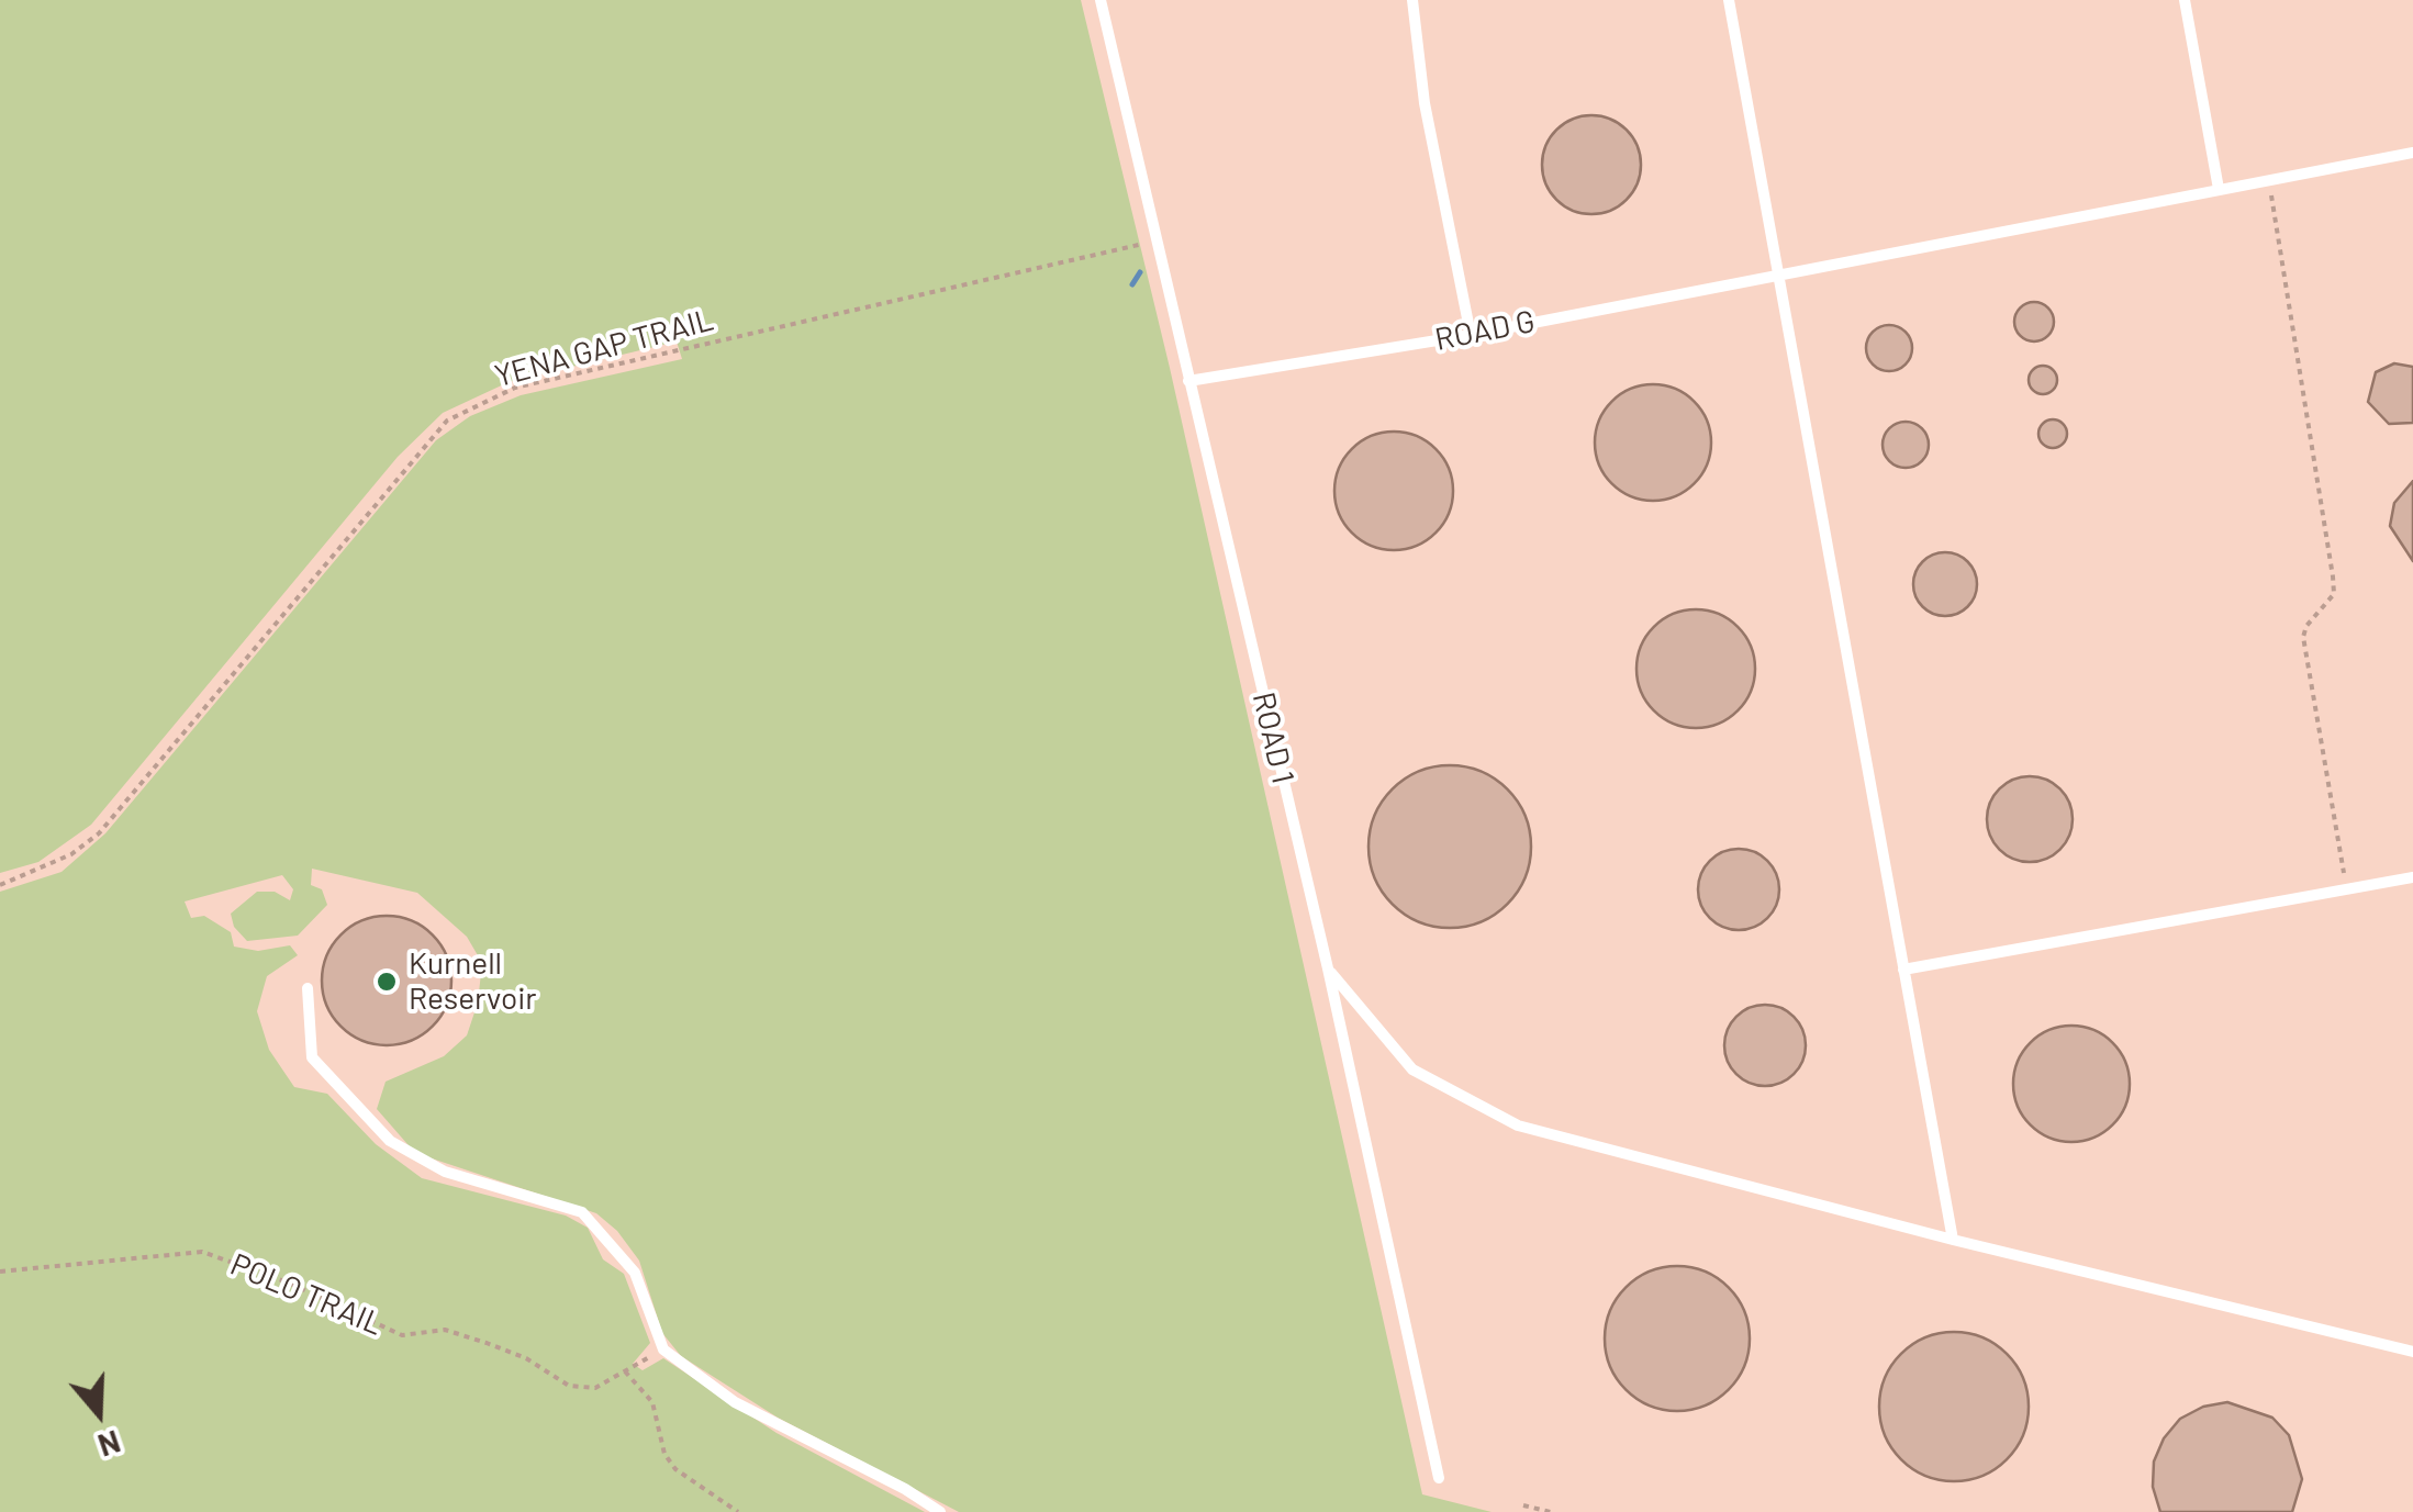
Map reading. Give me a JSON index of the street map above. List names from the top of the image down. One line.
{"streets":{"lane":["ROAD G","ROAD 1"],"path":["YENA GAP TRAIL","POLO TRAIL"]},"crossings":[["ROAD G","ROAD 1"],["YENA GAP TRAIL","ROAD 1"]],"places":["Kurnell Reservoir"],"north":"bottom"}
